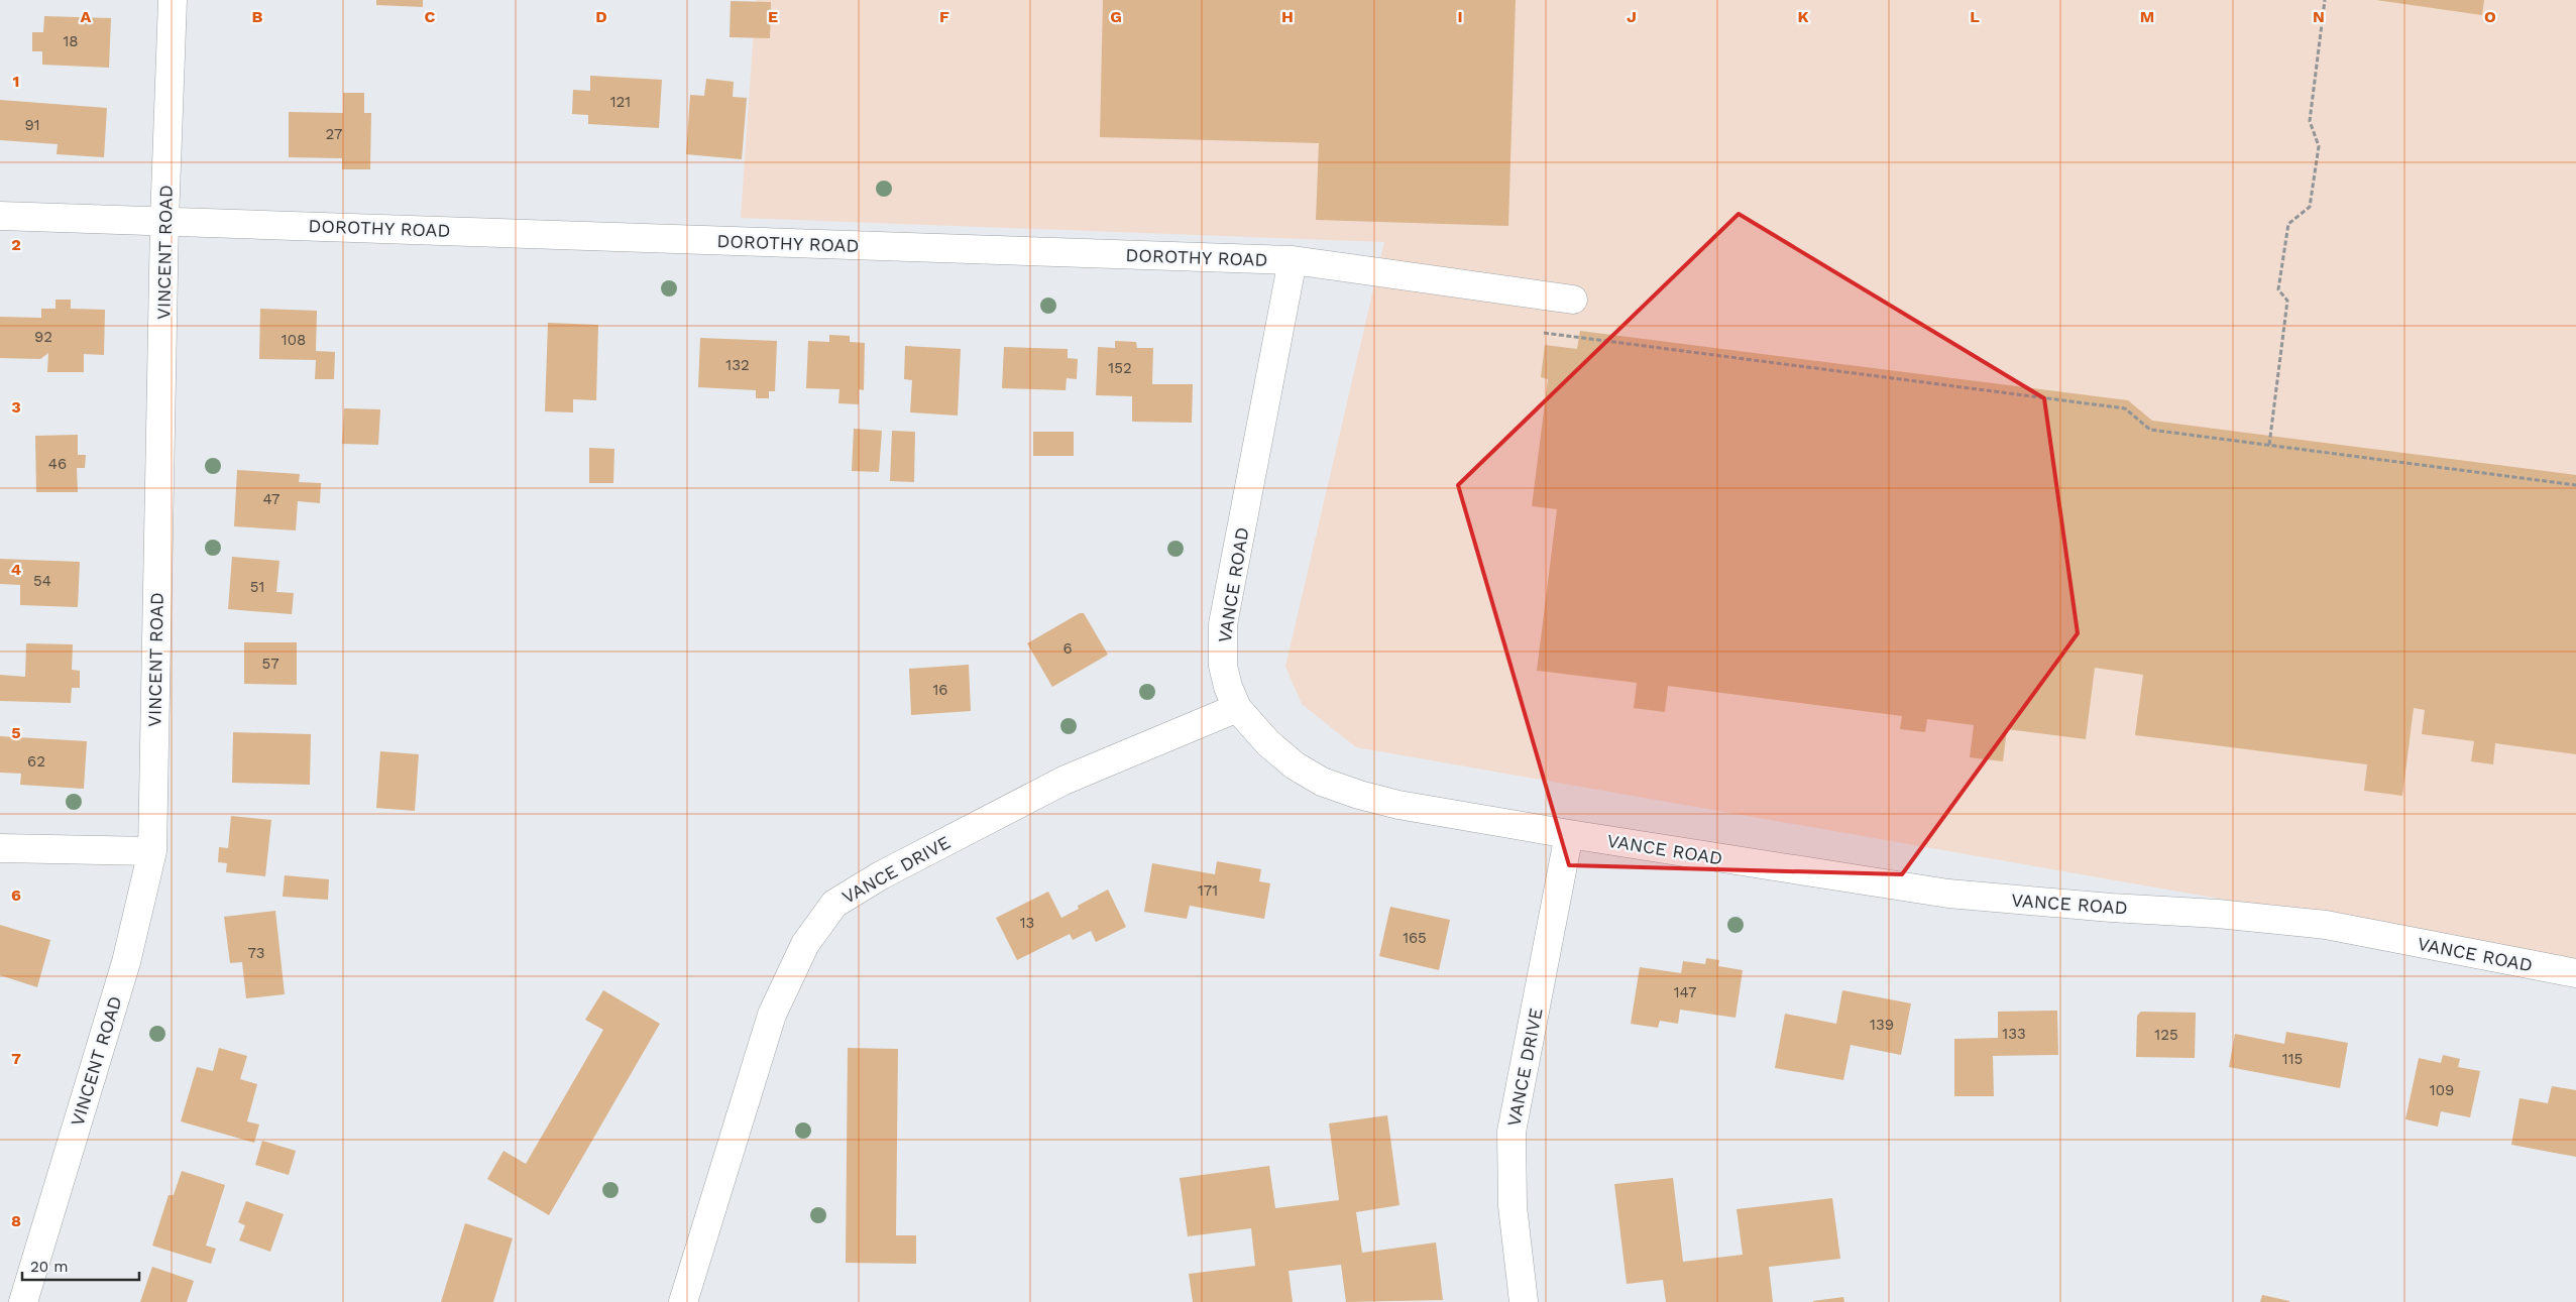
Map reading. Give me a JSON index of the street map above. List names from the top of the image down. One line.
{"streets":{"street":["DOROTHY ROAD","VINCENT ROAD","VANCE ROAD","VANCE DRIVE"]},"crossings":[["DOROTHY ROAD","VINCENT ROAD"],["DOROTHY ROAD","VANCE ROAD"],["VANCE ROAD","VANCE DRIVE"]],"house_numbers":["18","121","91","27","92","108","132","152","46","47","54","51","6","57","16","62","171","13","165","73","147","139","133","125","115","109"],"scale_bar":"20 m","grid":{"columns":["A","B","C","D","E","F","G","H","I","J","K","L","M","N","O"],"rows":["1","2","3","4","5","6","7","8"]}}
